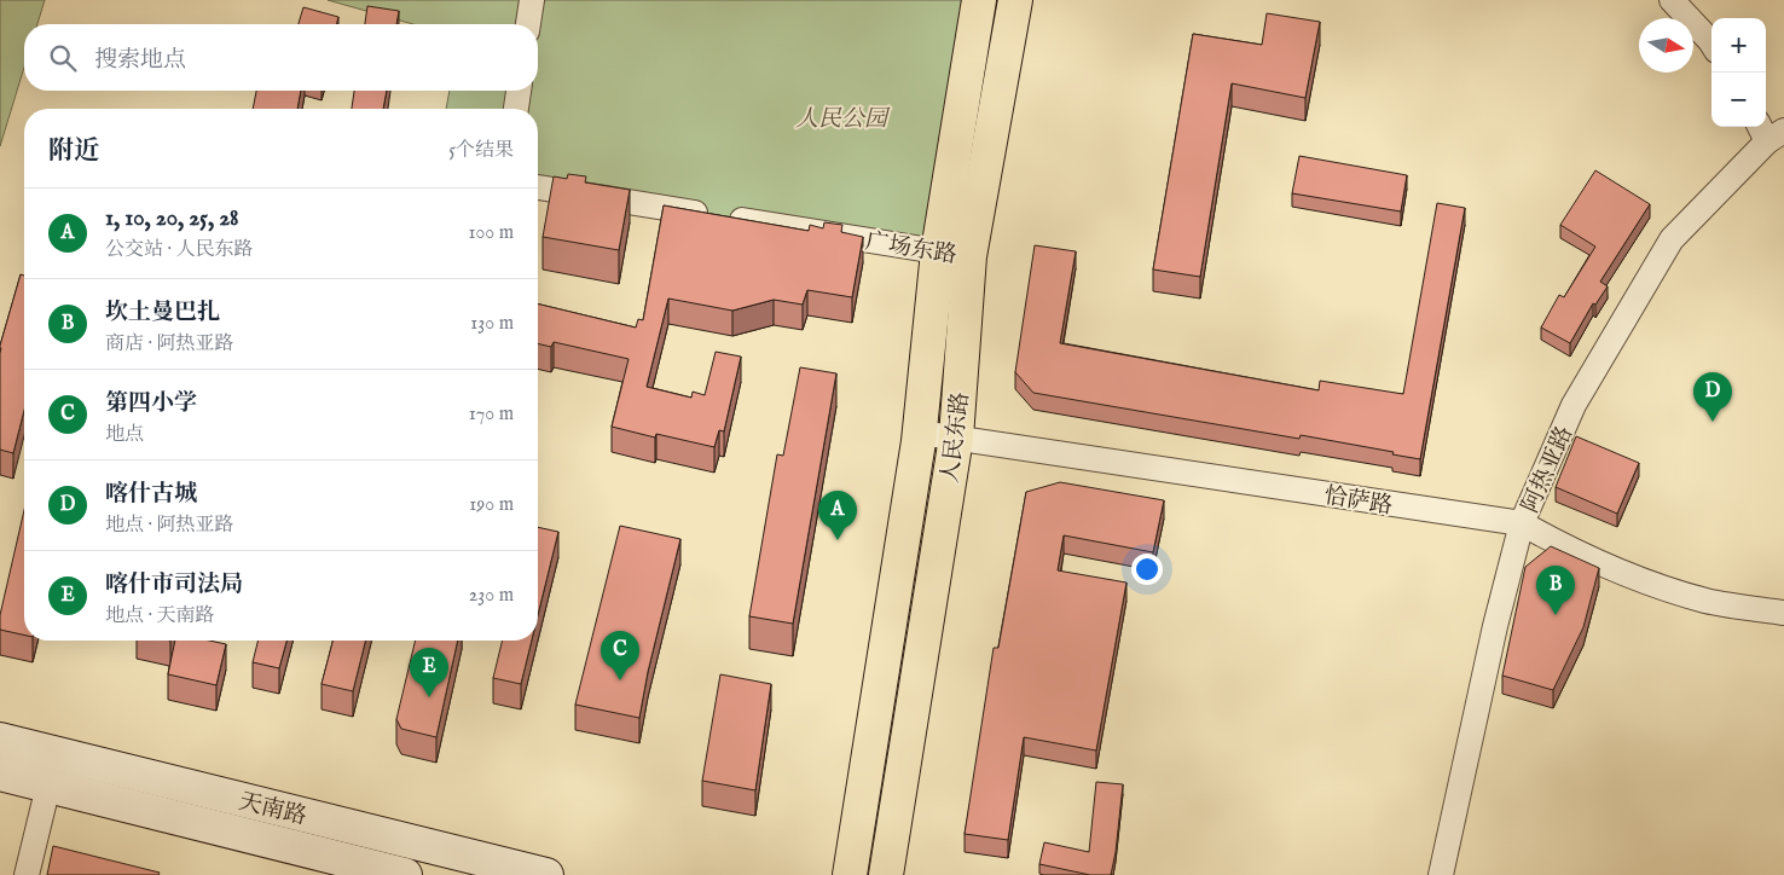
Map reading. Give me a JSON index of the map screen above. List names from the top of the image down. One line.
{"streets":{"main road":["人民东路"],"street":["广场东路","阿热亚路","恰萨路","天南路"]},"crossings":[["广场东路","人民东路"],["人民东路","恰萨路"],["阿热亚路","恰萨路"]],"parks":["人民公园"],"north":"right","page":{"map_buttons":["+","−"],"search":"搜索地点","heading":["附近","5个结果"],"list":[{"mark":"A","name":"1, 10, 20, 25, 28","note":"公交站 · 人民东路","value":"100 m"},{"mark":"B","name":"坎土曼巴扎","note":"商店 · 阿热亚路","value":"130 m"},{"mark":"C","name":"第四小学","note":"地点","value":"170 m"},{"mark":"D","name":"喀什古城","note":"地点 · 阿热亚路","value":"190 m"},{"mark":"E","name":"喀什市司法局","note":"地点 · 天南路","value":"230 m"}],"pins":["D","A","B","C","E"]}}
